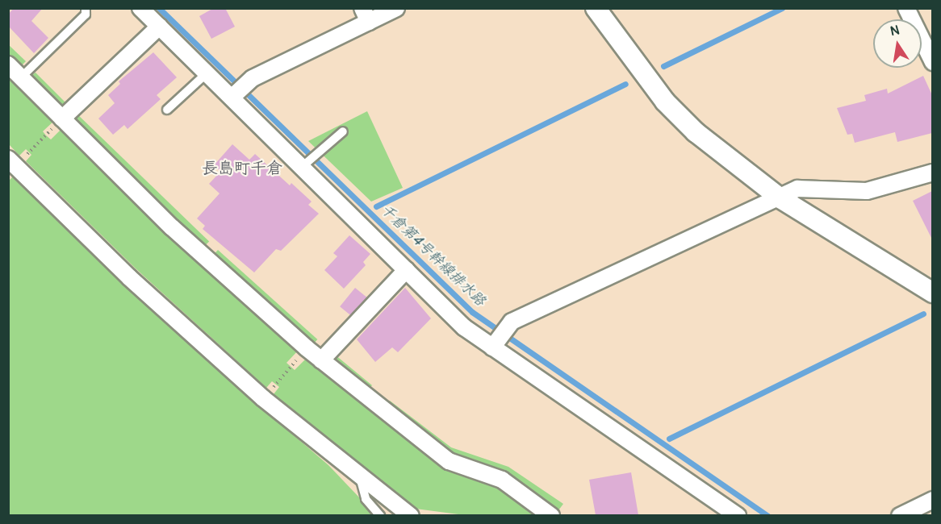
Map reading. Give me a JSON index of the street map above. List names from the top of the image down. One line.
{"districts":["長島町千倉"],"water":["千倉第4号幹線排水路"],"north":"top"}
